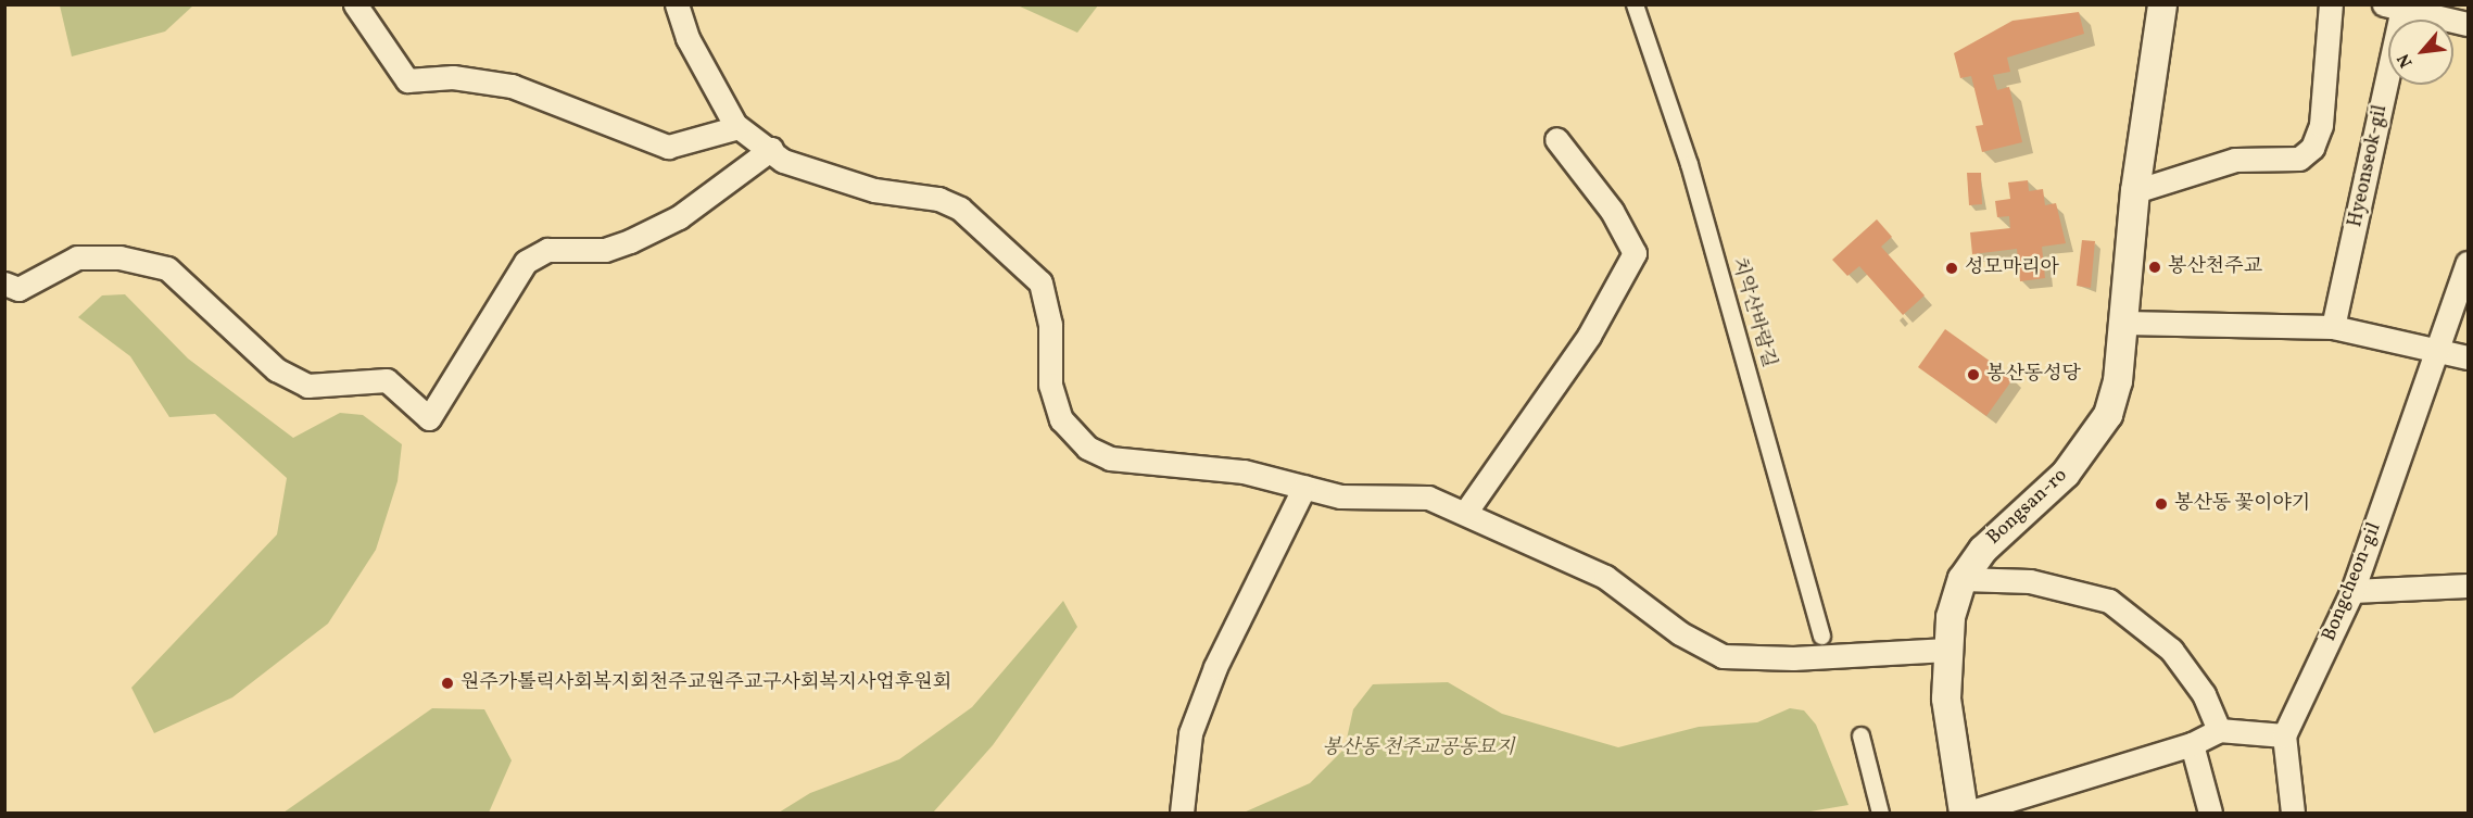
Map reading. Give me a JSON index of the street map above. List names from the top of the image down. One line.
{"streets":{"street":["Hyeonseok-gil","치악산바람길","Bongsan-ro","Bongcheon-gil"]},"parks":["봉산동 천주교공동묘지"],"places":["봉산천주교","성모마리아","봉산동성당","봉산동 꽃이야기","원주가톨릭사회복지회천주교원주교구사회복지사업후원회"],"north":"bottom left"}
